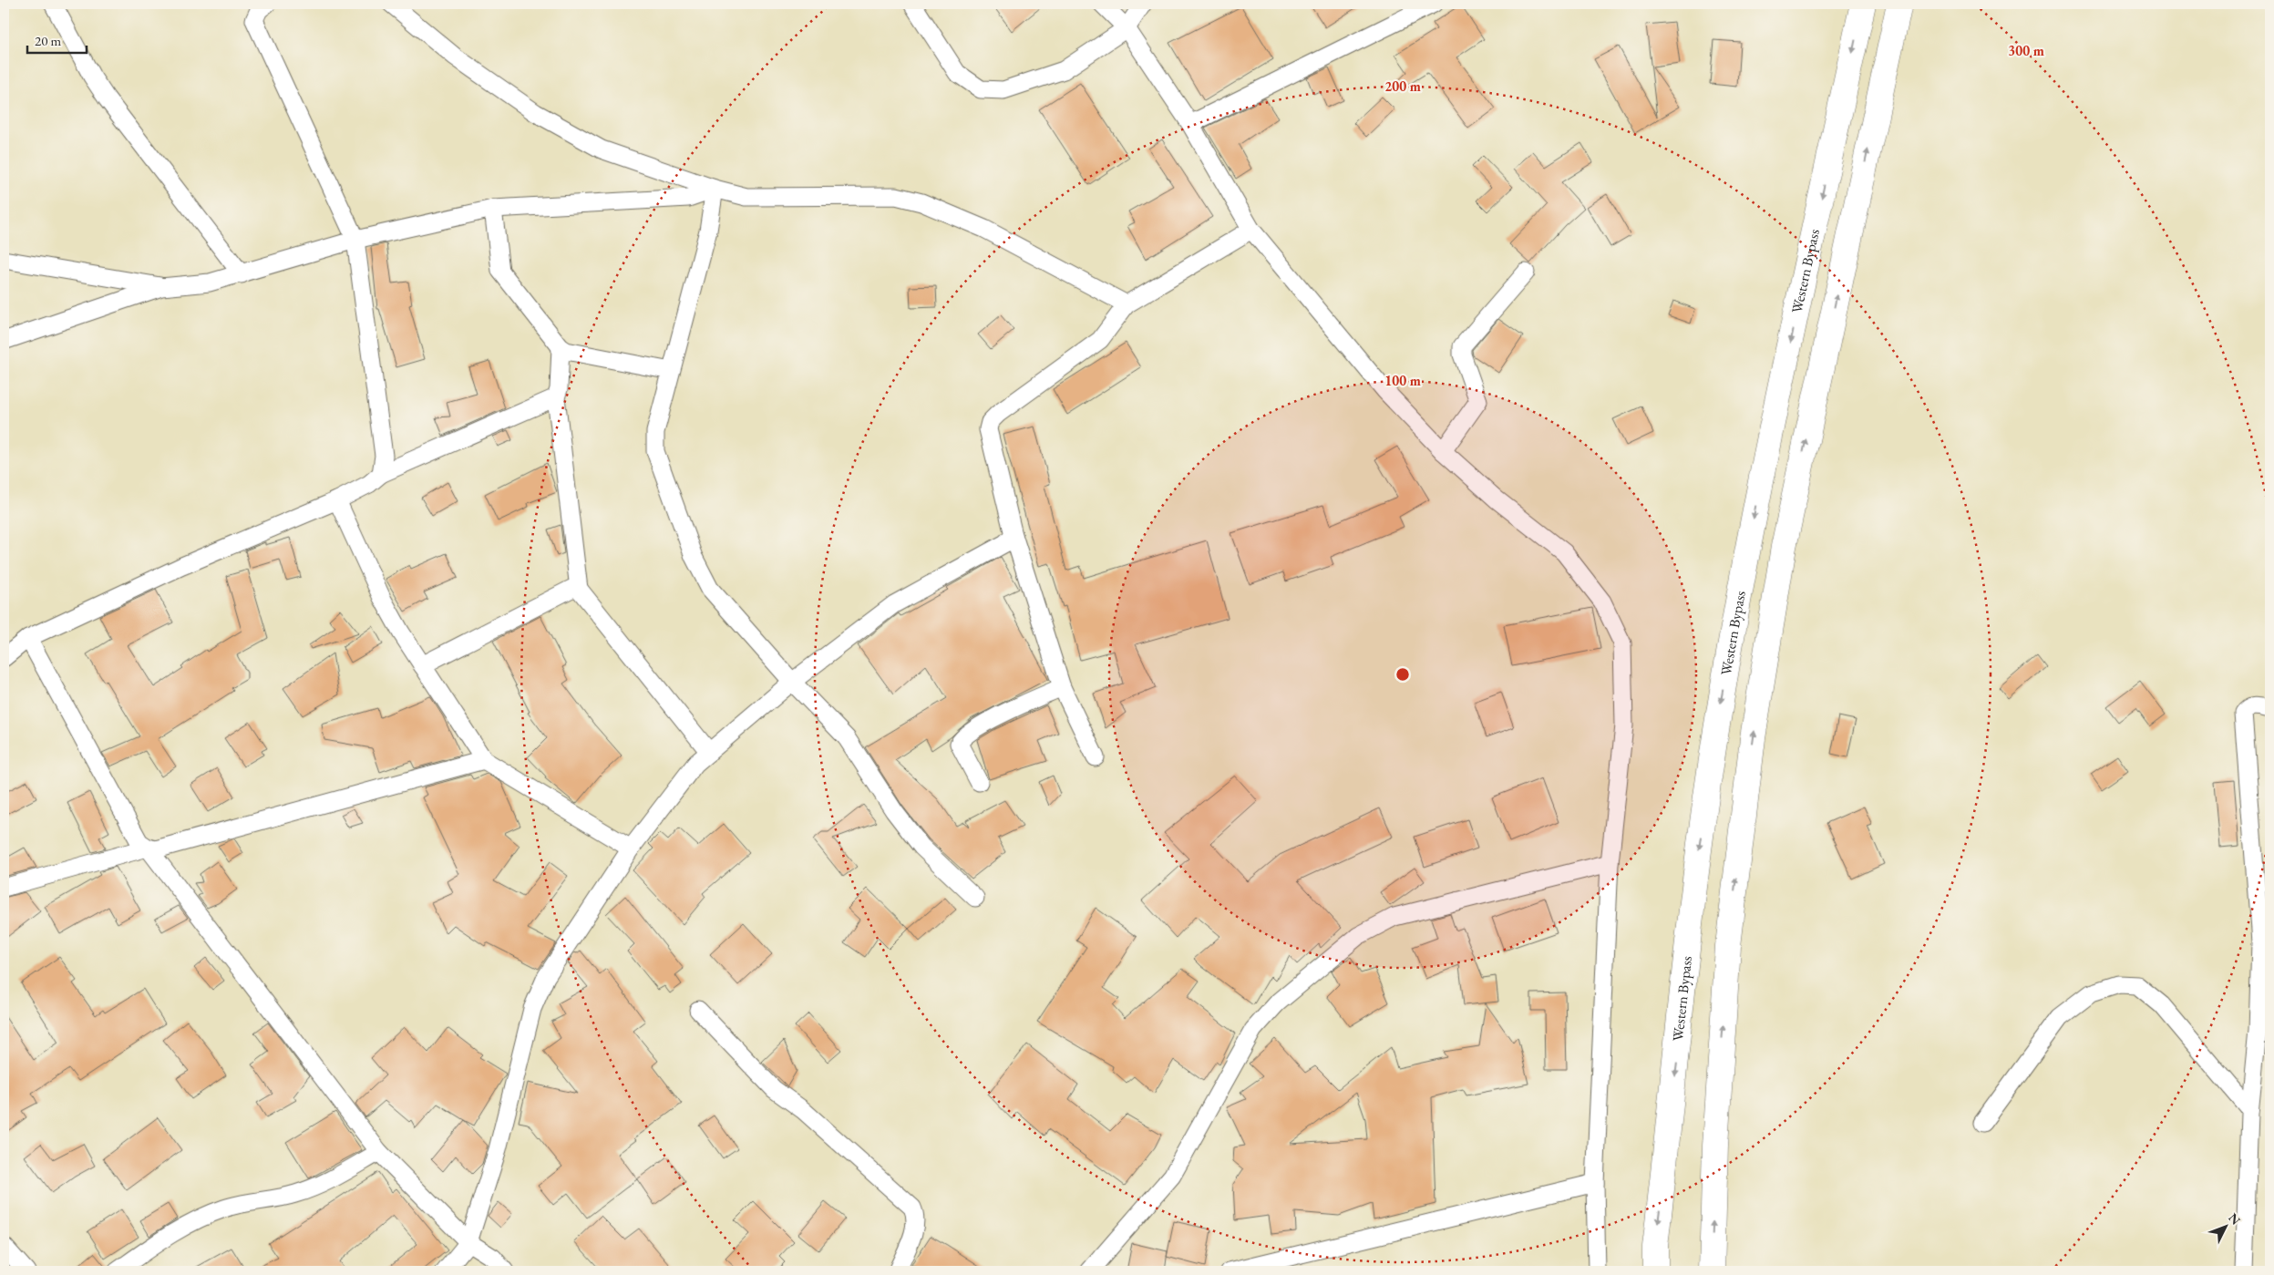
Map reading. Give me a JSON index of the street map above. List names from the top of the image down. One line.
{"streets":{"main road":["Western Bypass"]},"scale_bar":"20 m","north":"top right","rings":["300 m","200 m","100 m"]}
